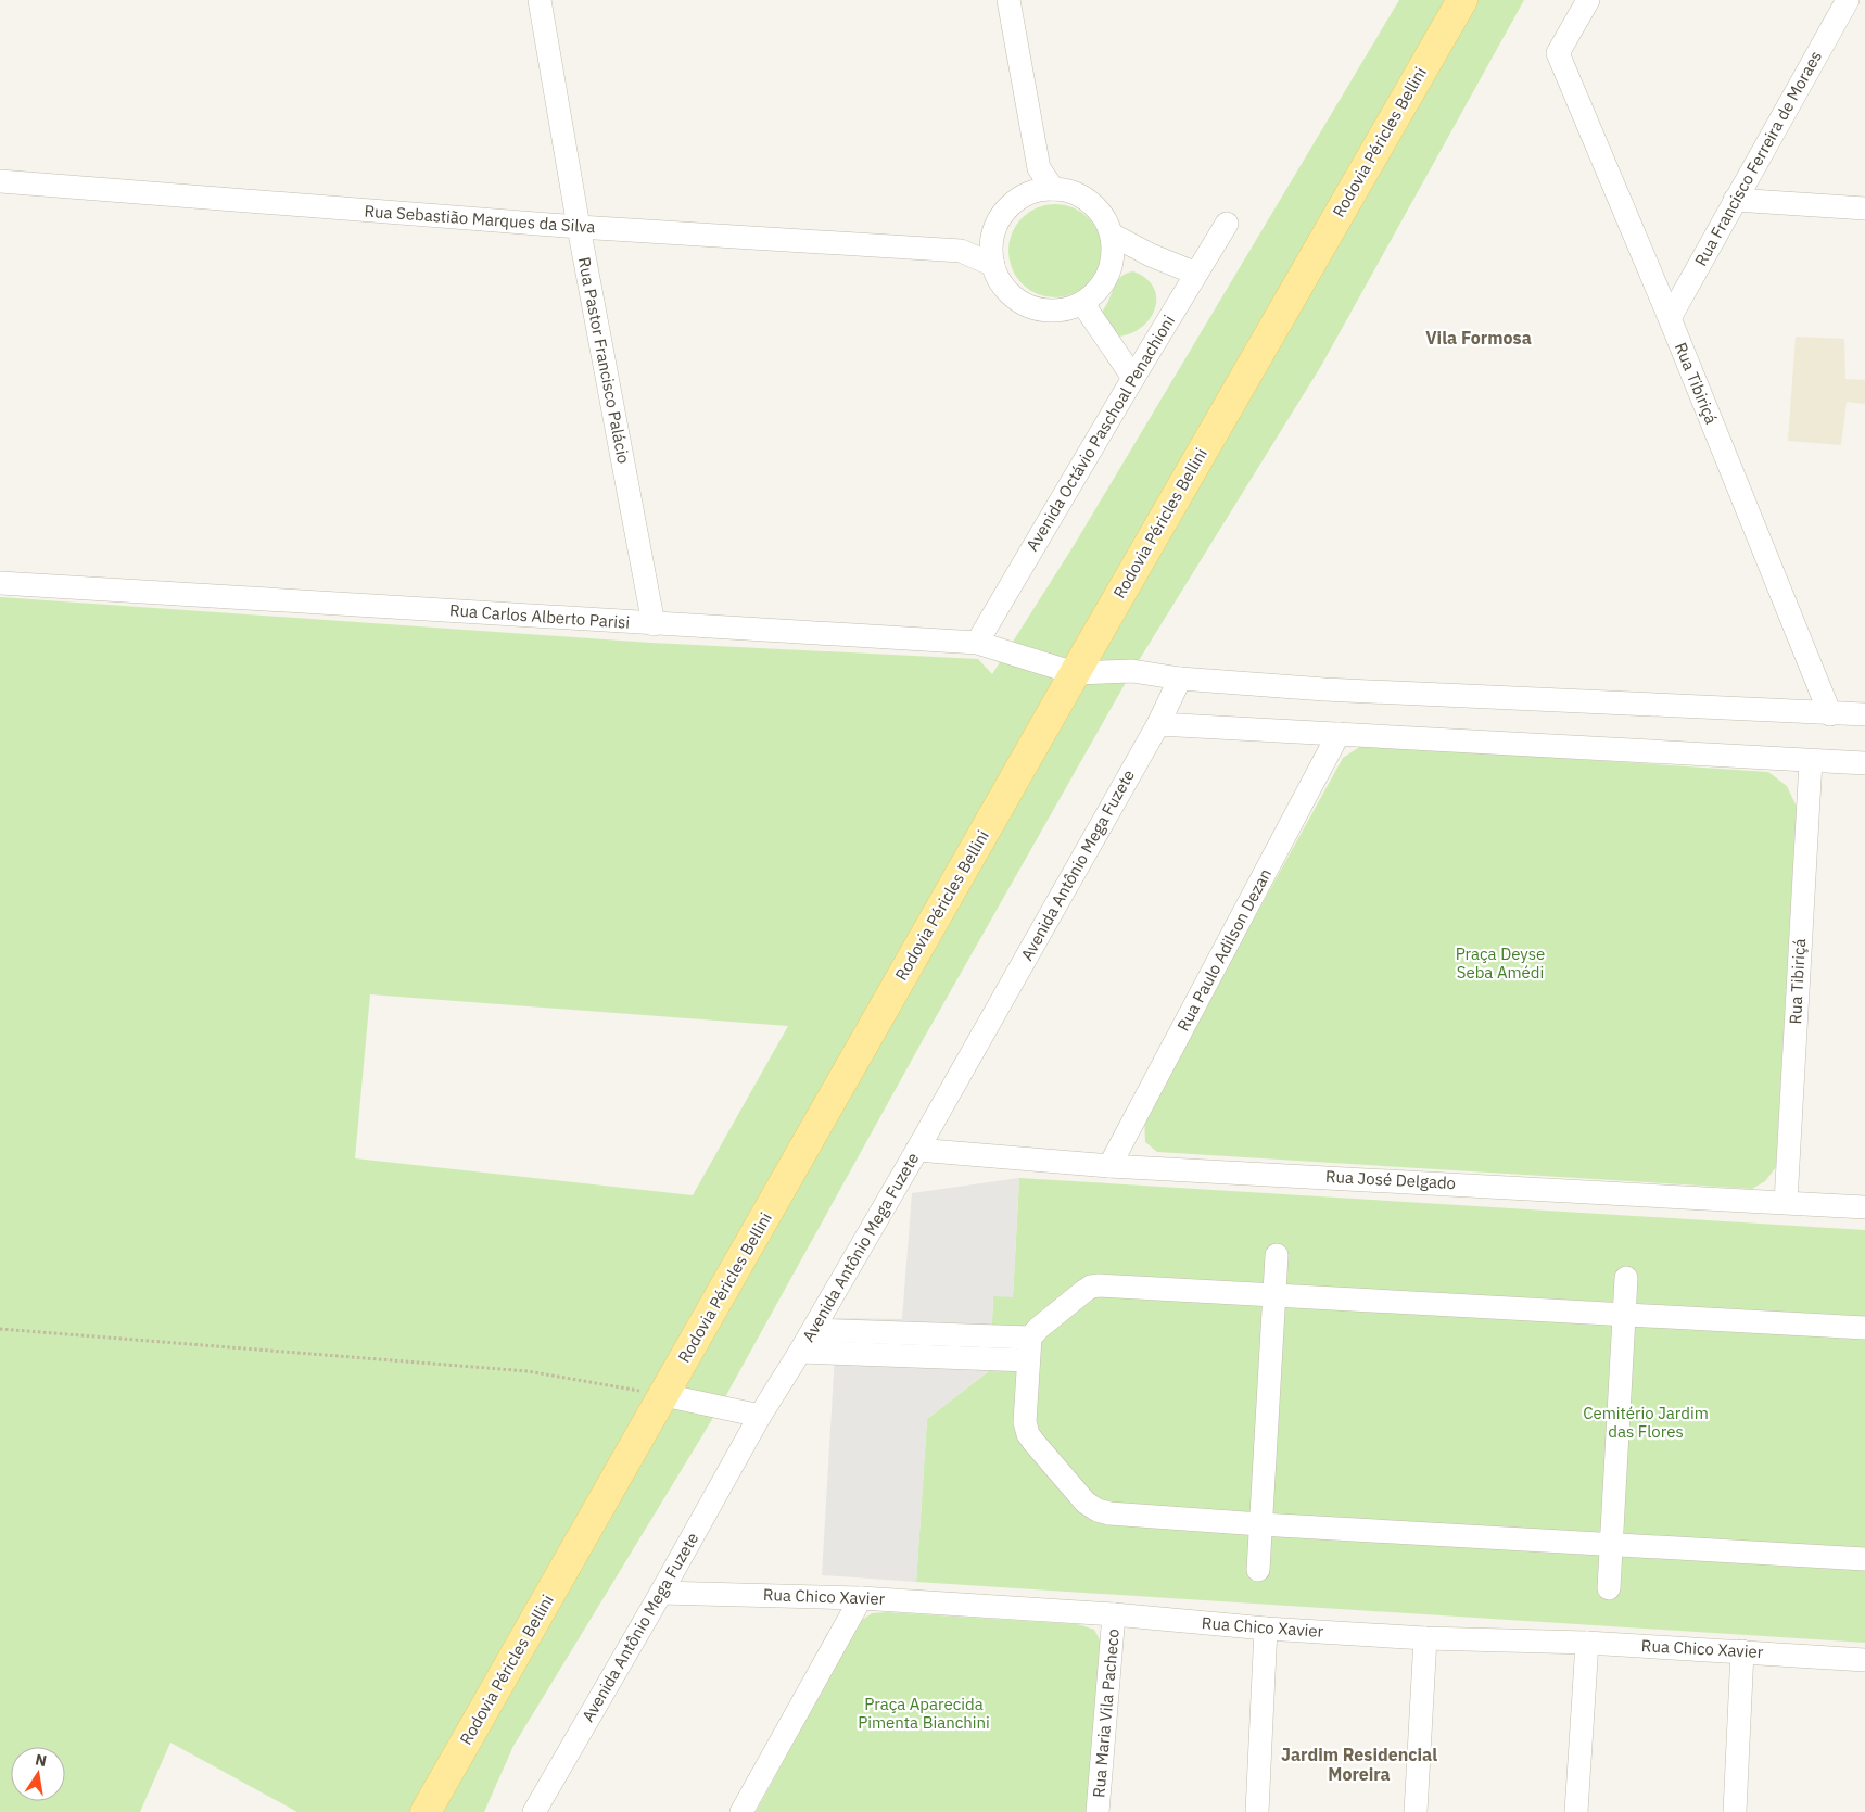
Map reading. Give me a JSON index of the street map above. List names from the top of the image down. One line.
{"streets":{"main road":["Rodovia Péricles Bellini"],"street":["Rua Francisco Ferreira de Moraes","Rua Sebastião Marques da Silva","Rua Pastor Francisco Palácio","Rua Tibiriçá","Avenida Octávio Paschoal Penachioni","Rua Carlos Alberto Parisi","Avenida Antônio Mega Fuzete","Rua Paulo Adilson Dezan","Rua José Delgado","Rua Chico Xavier","Rua Maria Vila Pacheco"]},"crossings":[["Rodovia Péricles Bellini","Rua Carlos Alberto Parisi"],["Rua Francisco Ferreira de Moraes","Rua Tibiriçá"],["Rua Sebastião Marques da Silva","Rua Pastor Francisco Palácio"],["Rua Pastor Francisco Palácio","Rua Carlos Alberto Parisi"],["Rua Tibiriçá","Rua Carlos Alberto Parisi"],["Rua Tibiriçá","Rua José Delgado"],["Avenida Octávio Paschoal Penachioni","Rua Carlos Alberto Parisi"],["Rua Carlos Alberto Parisi","Avenida Antônio Mega Fuzete"],["Avenida Antônio Mega Fuzete","Rua José Delgado"],["Avenida Antônio Mega Fuzete","Rua Chico Xavier"],["Rua Paulo Adilson Dezan","Rua José Delgado"],["Rua Chico Xavier","Rua Maria Vila Pacheco"]],"districts":["Vila Formosa","Jardim Residencial Moreira"],"parks":["Praça Deyse Seba Amédi","Cemitério Jardim das Flores","Praça Aparecida Pimenta Bianchini"],"north":"top"}
